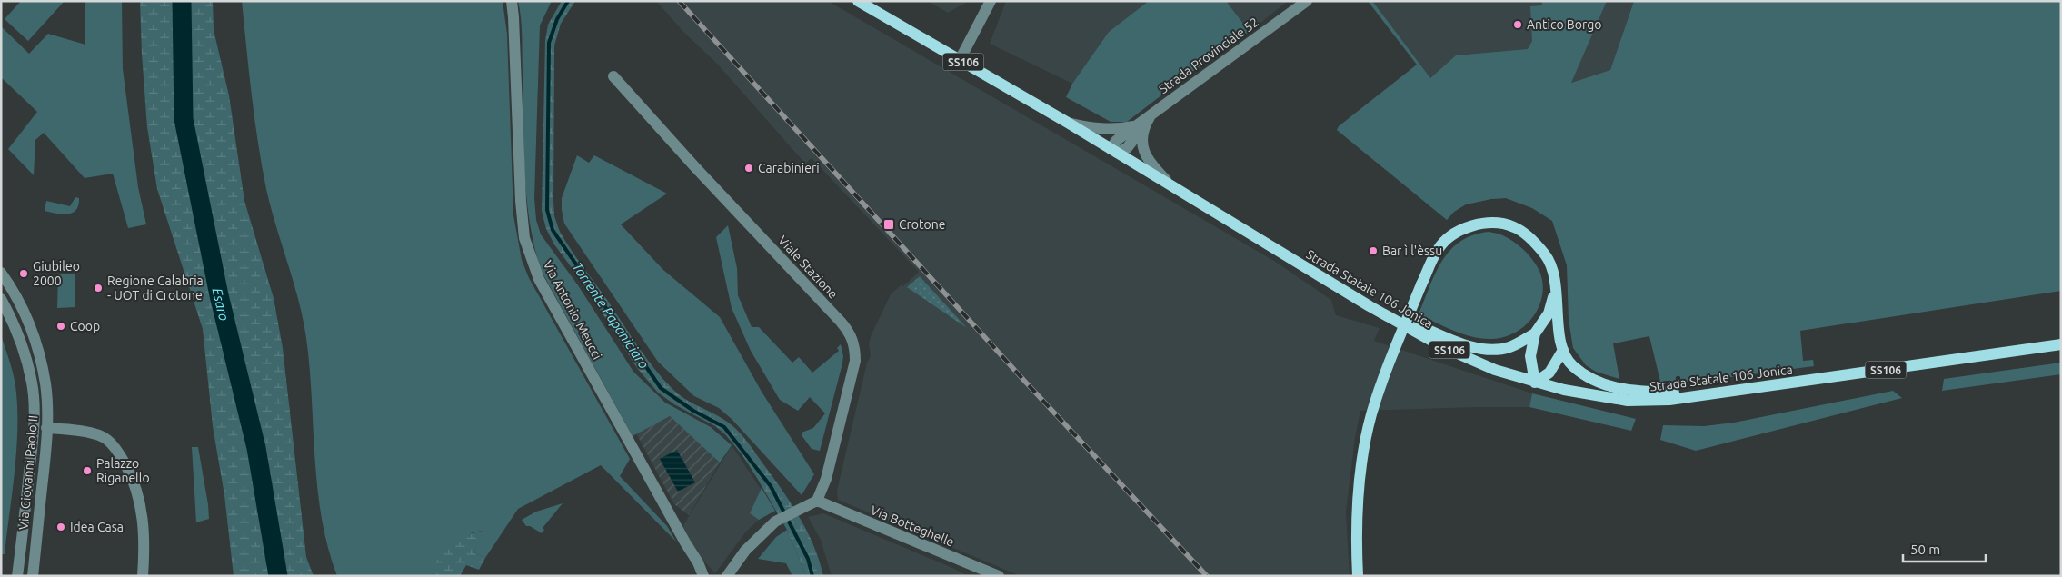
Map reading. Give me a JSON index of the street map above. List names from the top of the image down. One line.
{"streets":{"main road":["SS106","Strada Statale 106 Jonica"],"street":["Strada Provinciale 52","Viale Stazione","Via Antonio Meucci","Via Giovanni Paolo II","Via Botteghelle"]},"crossings":[["Viale Stazione","Via Botteghelle"]],"water":["Esaro","Torrente Papaniciaro"],"places":{"other":["Antico Borgo","Carabinieri","Bar ì l'èssu","Giubileo 2000","Regione Calabria - UOT di Crotone","Coop","Palazzo Riganello","Idea Casa"],"transit":["Crotone"]},"scale_bar":"50 m"}
